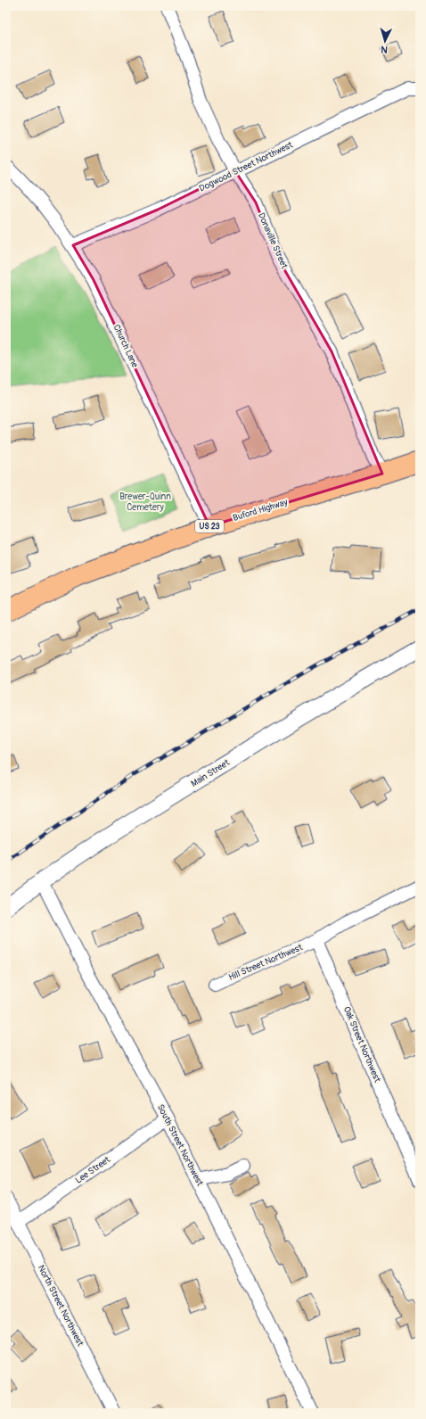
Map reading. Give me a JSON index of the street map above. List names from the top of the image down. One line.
{"streets":{"main road":["Buford Highway","US 23"],"street":["Dogwood Street Northwest","Donaville Street","Church Lane","Main Street","Hill Street Northwest","Oak Street Northwest","South Street Northwest","Lee Street","North Street Northwest"]},"crossings":[["Dogwood Street Northwest","Donaville Street"],["Dogwood Street Northwest","Church Lane"],["Donaville Street","Buford Highway"],["Church Lane","Buford Highway"],["Main Street","South Street Northwest"],["Hill Street Northwest","Oak Street Northwest"],["South Street Northwest","Lee Street"],["Lee Street","North Street Northwest"]],"parks":["Brewer-Quinn Cemetery"],"north":"bottom"}
